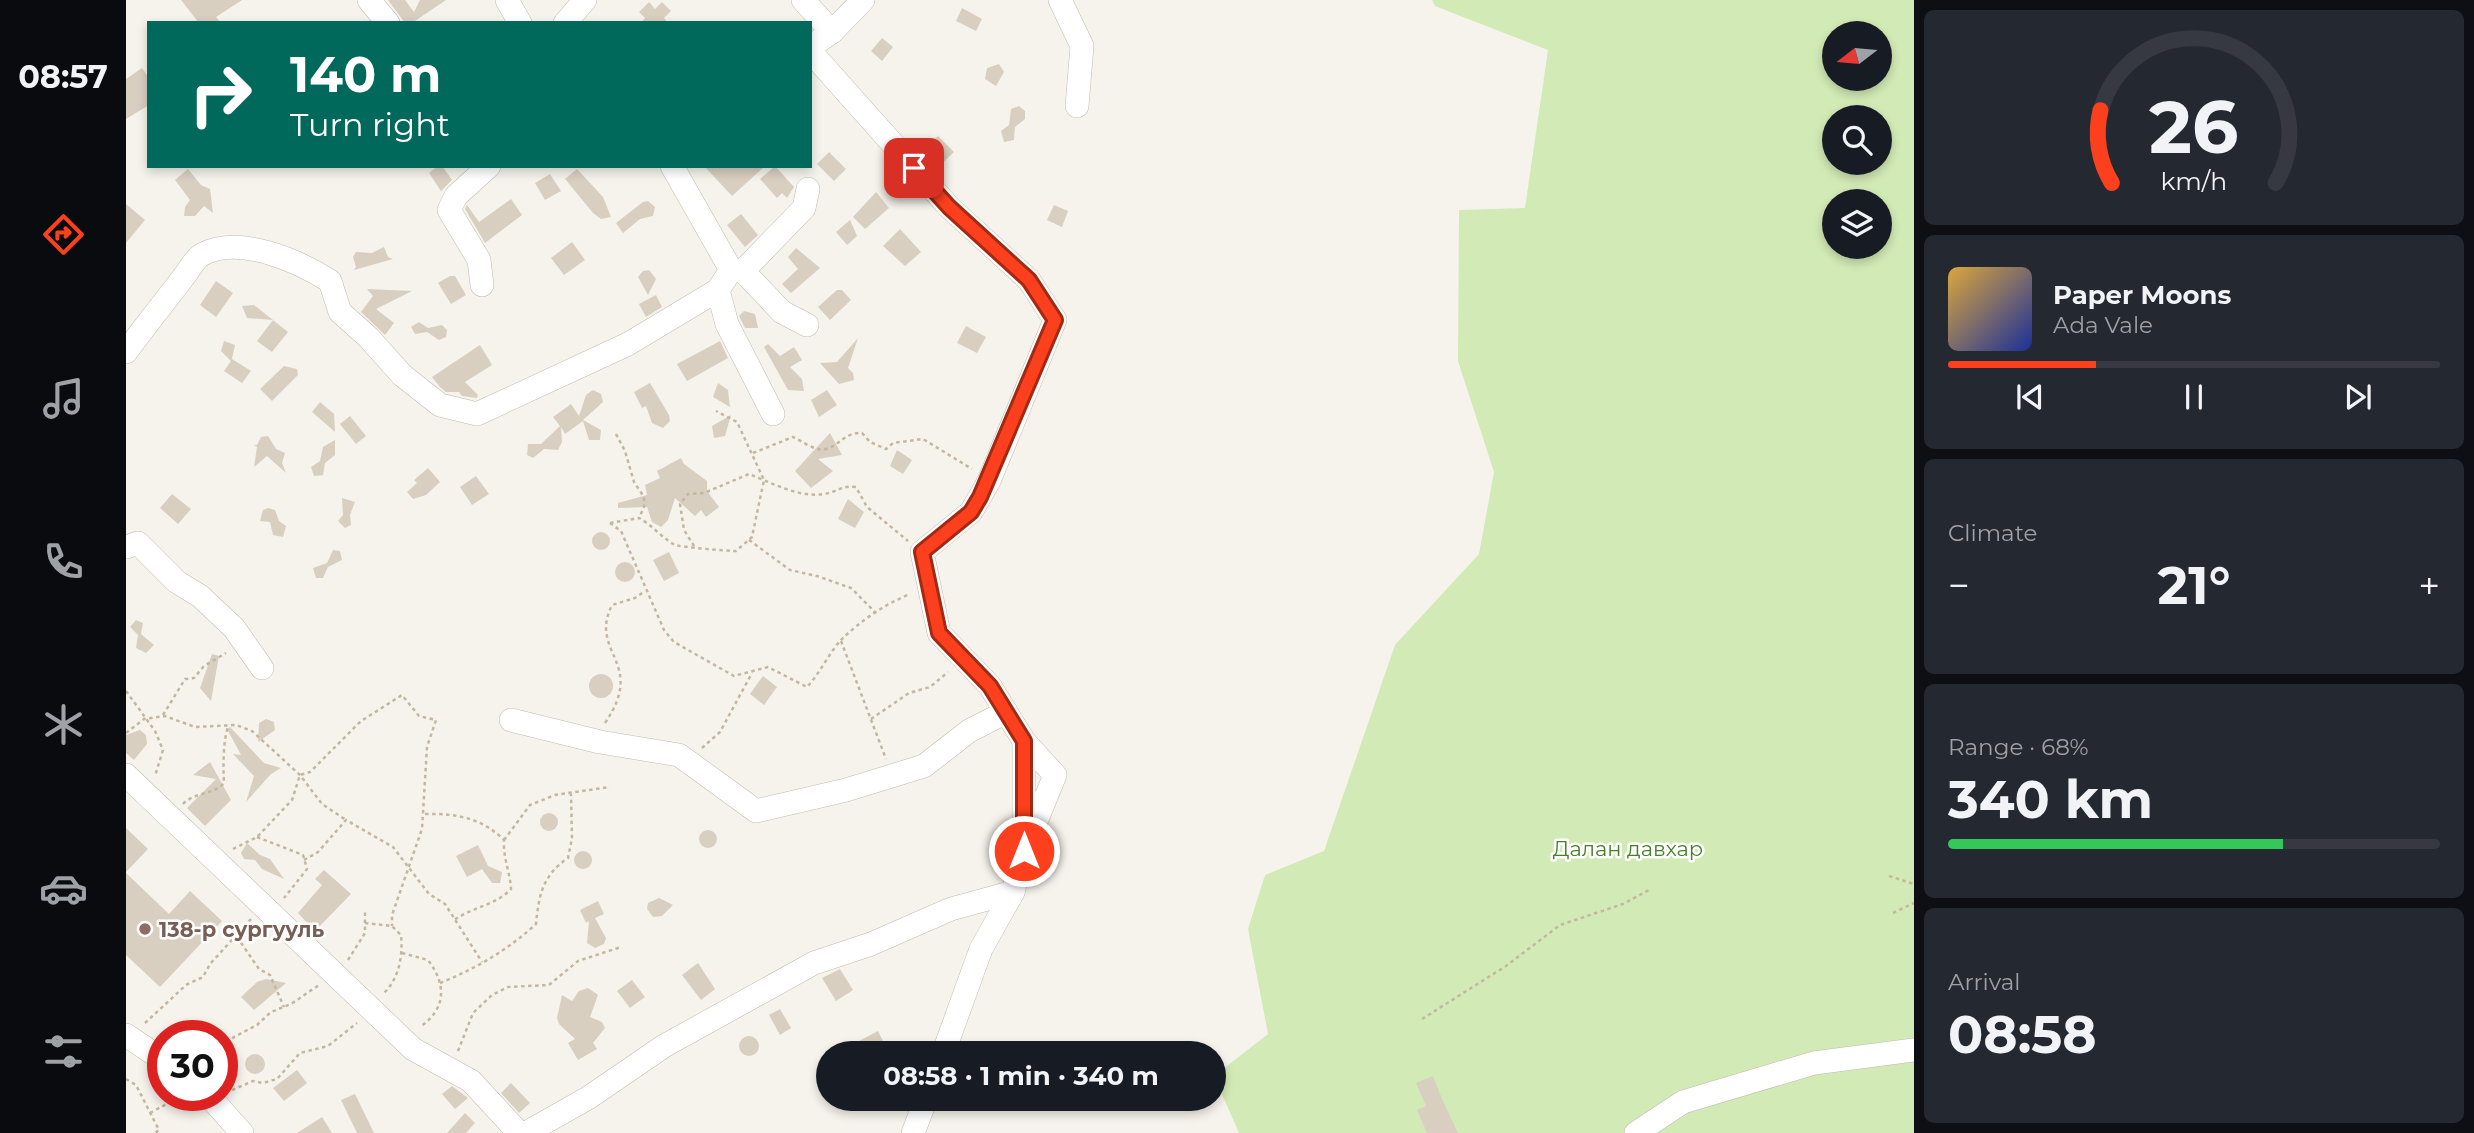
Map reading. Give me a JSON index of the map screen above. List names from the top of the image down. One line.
{"parks":["Далан давхар"],"places":["138-р сургууль"],"north":"left","page":{"tabs":"08:57","turn":["140 m","Turn right"],"song":["Paper Moons","Ada Vale"],"tile":["Climate",["Range · 68%","340 km"],["Arrival","08:58"]],"heat":["−","21°","+"],"limit":"30","trip":"08:58 · 1 min · 340 m","gauge":["26","km/h"]}}
